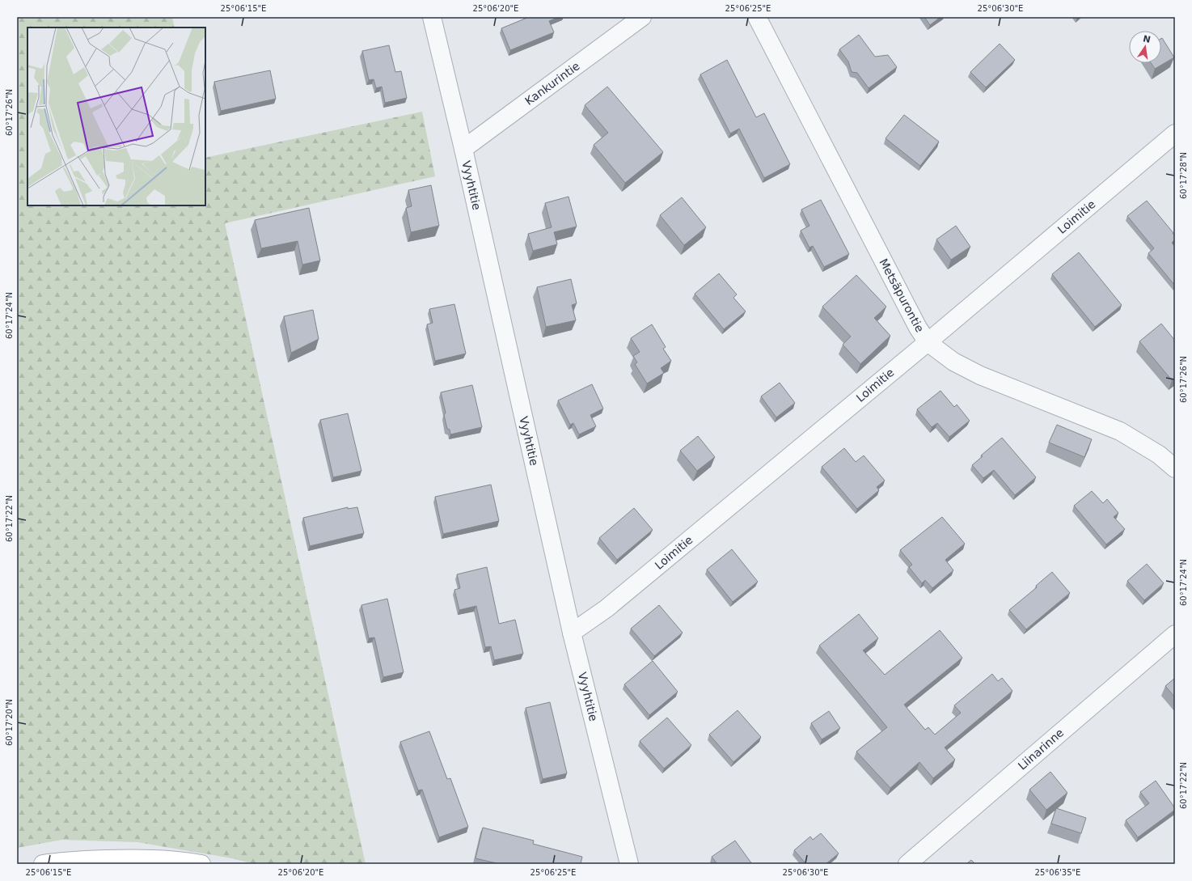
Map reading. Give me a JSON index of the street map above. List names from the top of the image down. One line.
{"streets":{"street":["Kankurintie","Vyyhtitie","Loimitie","Metsäpurontie","Liinarinne"]},"crossings":[["Kankurintie","Vyyhtitie"],["Vyyhtitie","Loimitie"],["Loimitie","Metsäpurontie"]],"north":"top","coordinates":["25°06'15\"E","25°06'20\"E","25°06'25\"E","25°06'30\"E","60°17'26\"N","60°17'28\"N","60°17'24\"N","60°17'22\"N","60°17'20\"N","25°06'35\"E"]}
